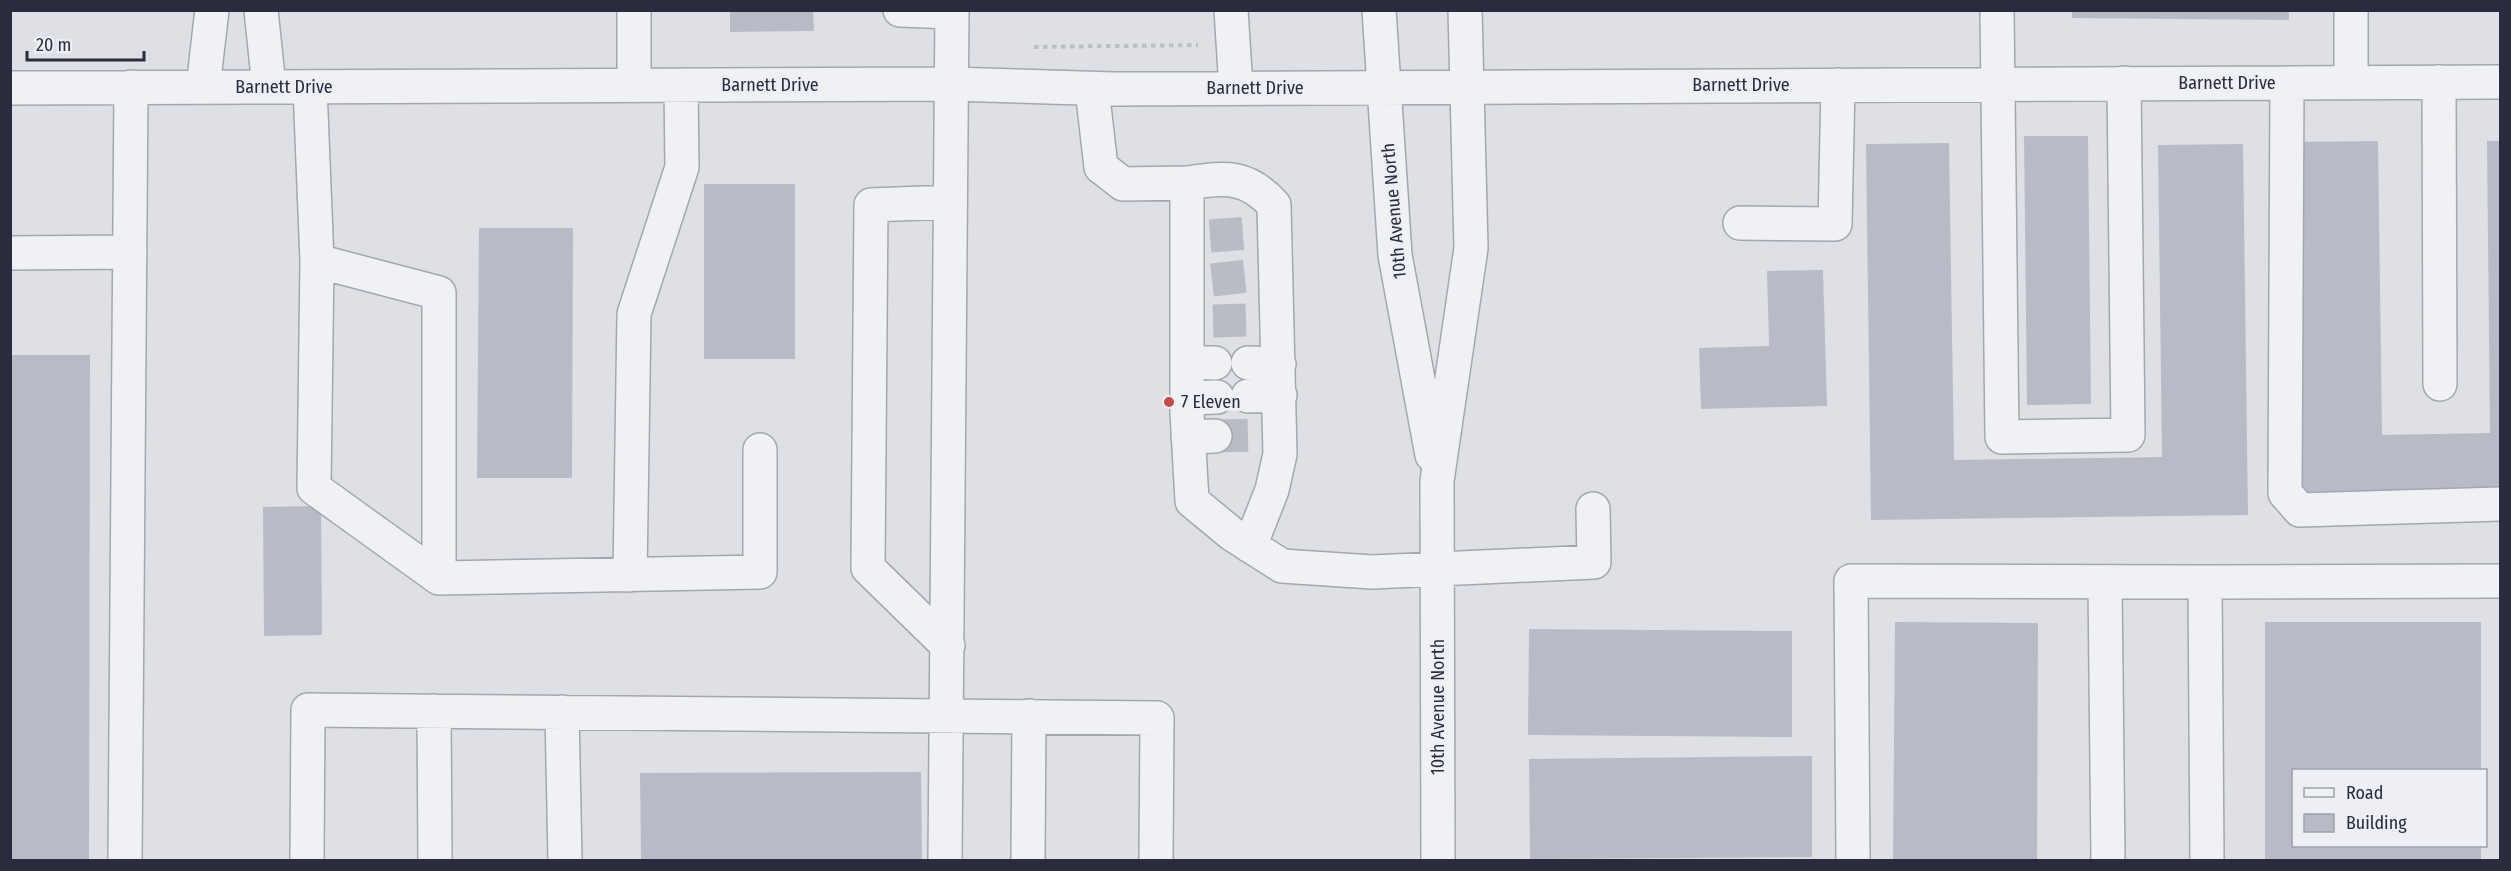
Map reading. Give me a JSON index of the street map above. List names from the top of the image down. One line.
{"streets":{"street":["Barnett Drive","10th Avenue North"]},"crossings":[["Barnett Drive","10th Avenue North"]],"places":["7 Eleven"],"legend":["Road","Building"],"scale_bar":"20 m"}
